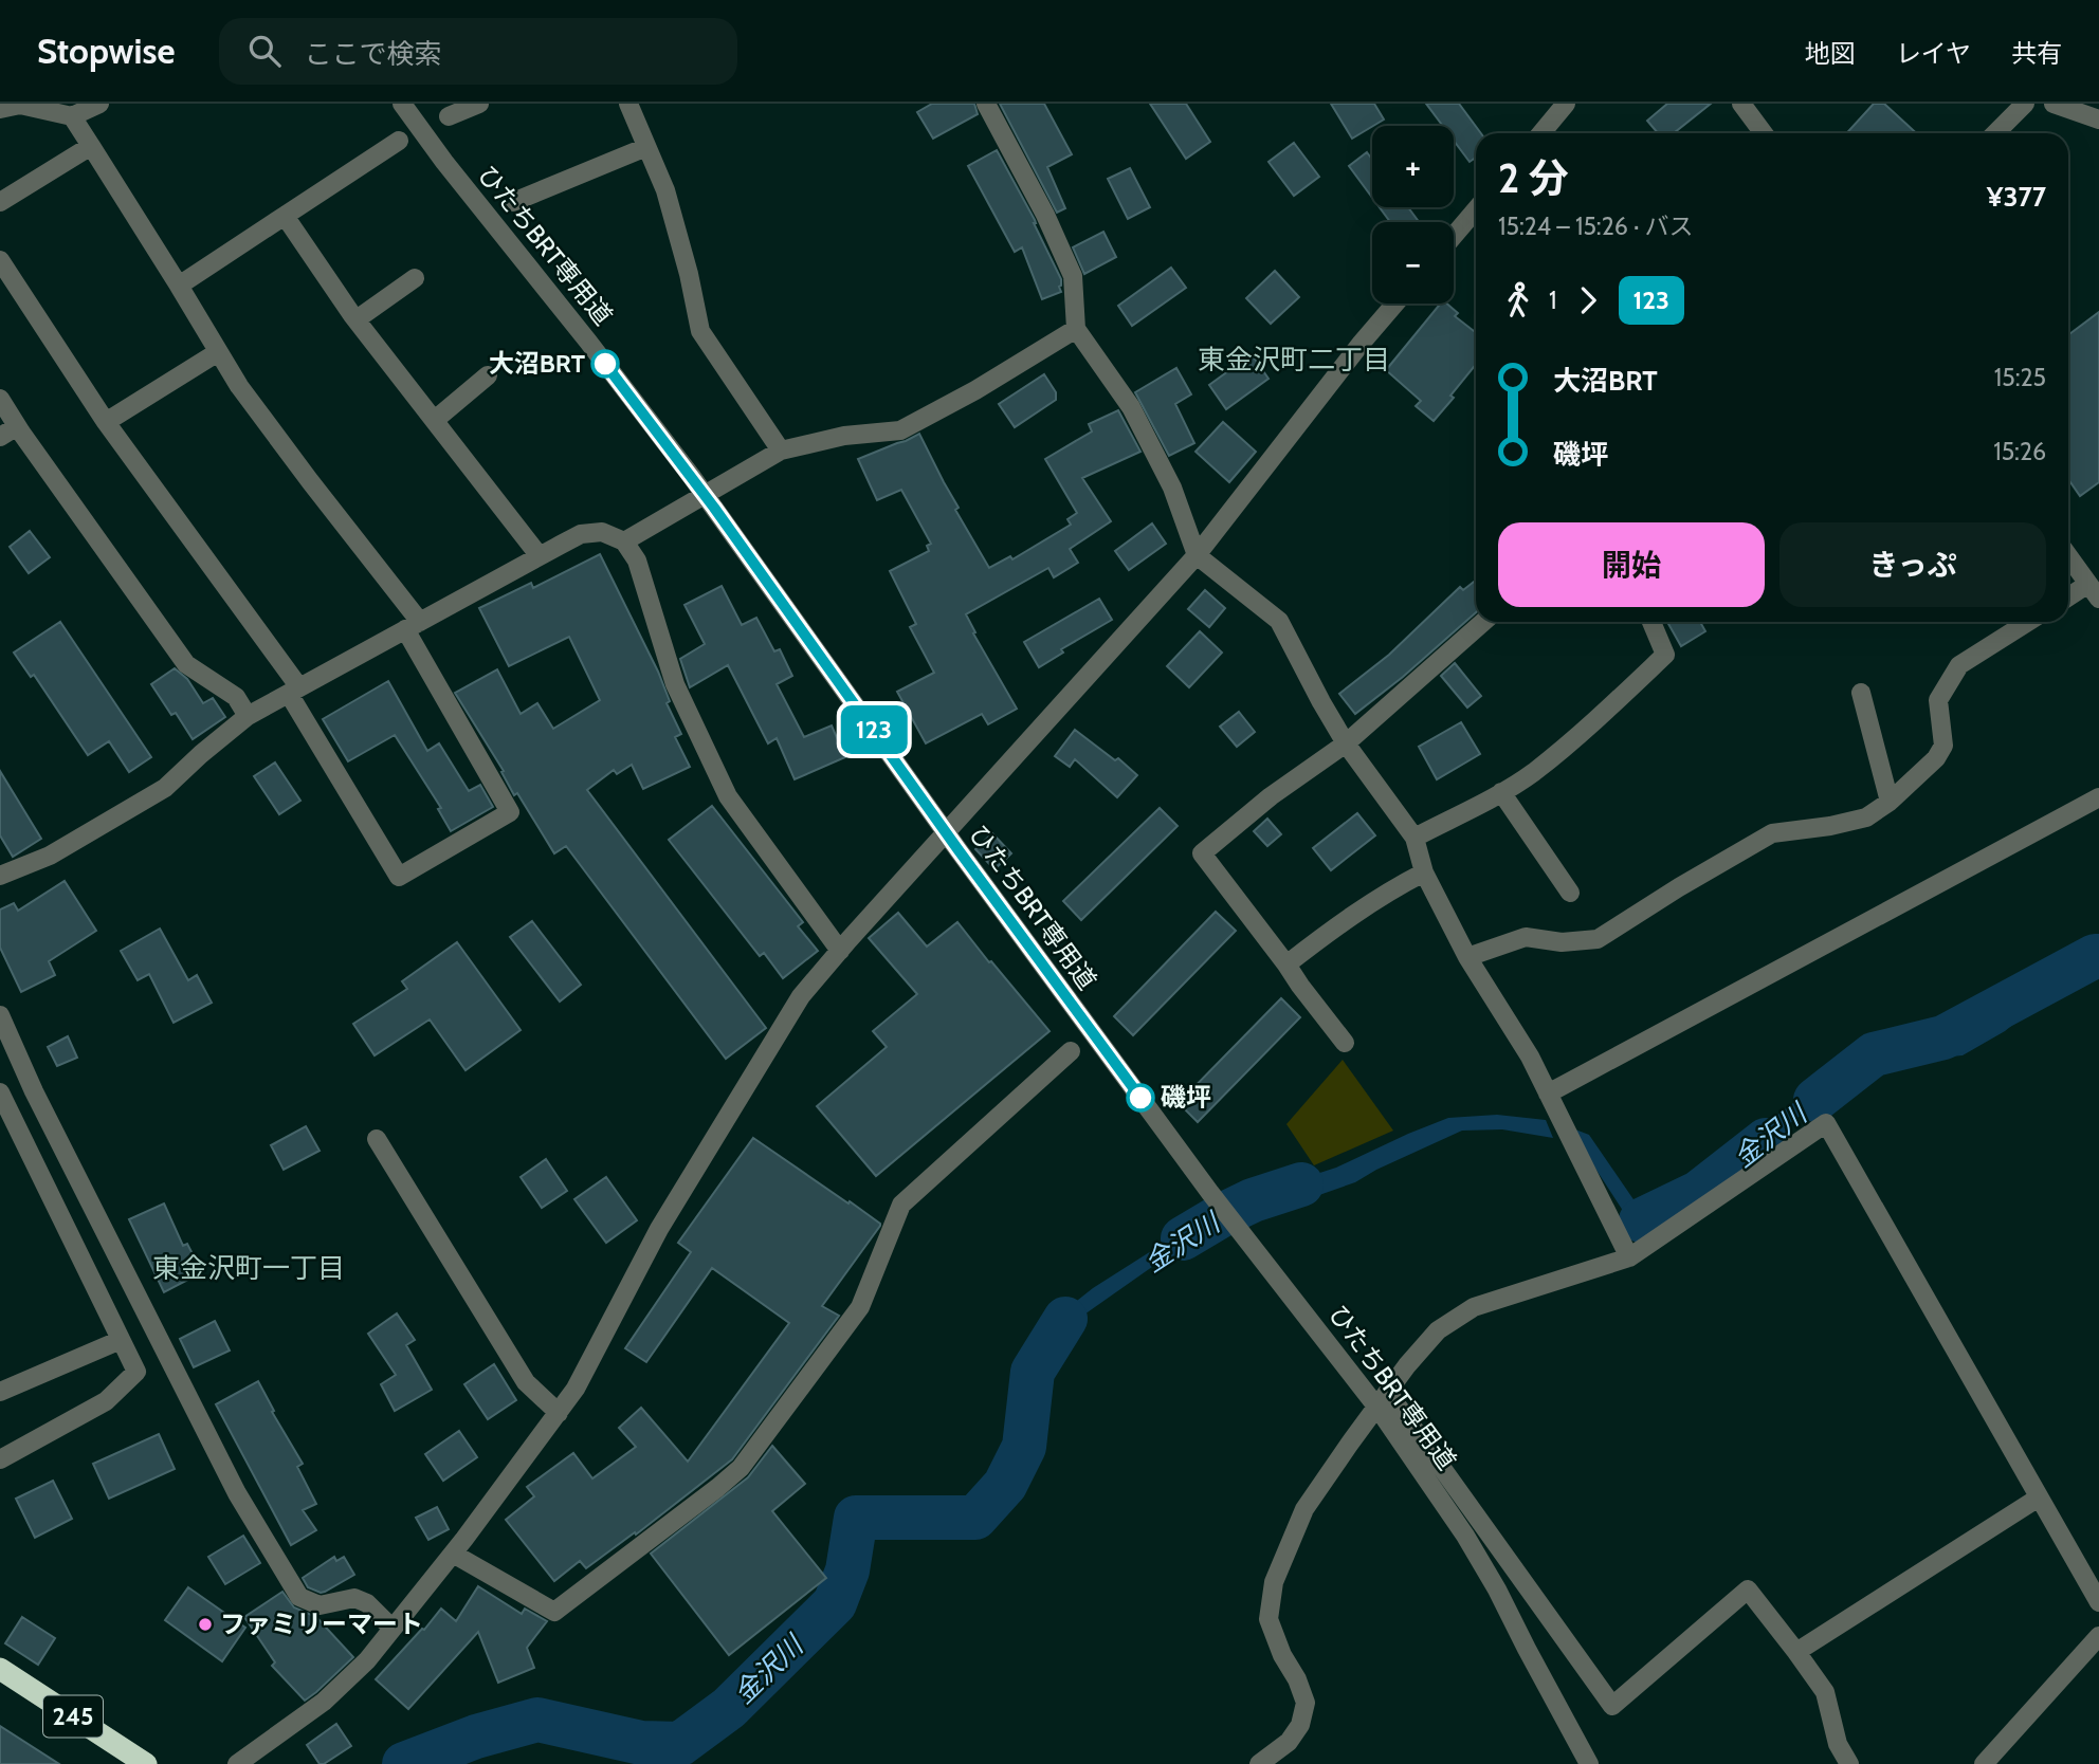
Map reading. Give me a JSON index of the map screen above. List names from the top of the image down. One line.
{"streets":{"highway":["245"],"street":["ひたちBRT専用道"]},"districts":["東金沢町二丁目","東金沢町一丁目"],"water":["金沢川"],"places":["大沼BRT","磯坪","ファミリーマート"],"lines":["bus line 123"],"page":{"header":"Stopwise","search":"ここで検索","nav":["地図","レイヤ","共有"],"on_map":"123","map_buttons":["+","−"],"heading":["2 分","15:24 – 15:26 · バス","¥377"],"legs":["1","123"],"list":[{"name":"大沼BRT","value":"15:25"},{"name":"磯坪","value":"15:26"}],"buttons":["開始","きっぷ"]}}
